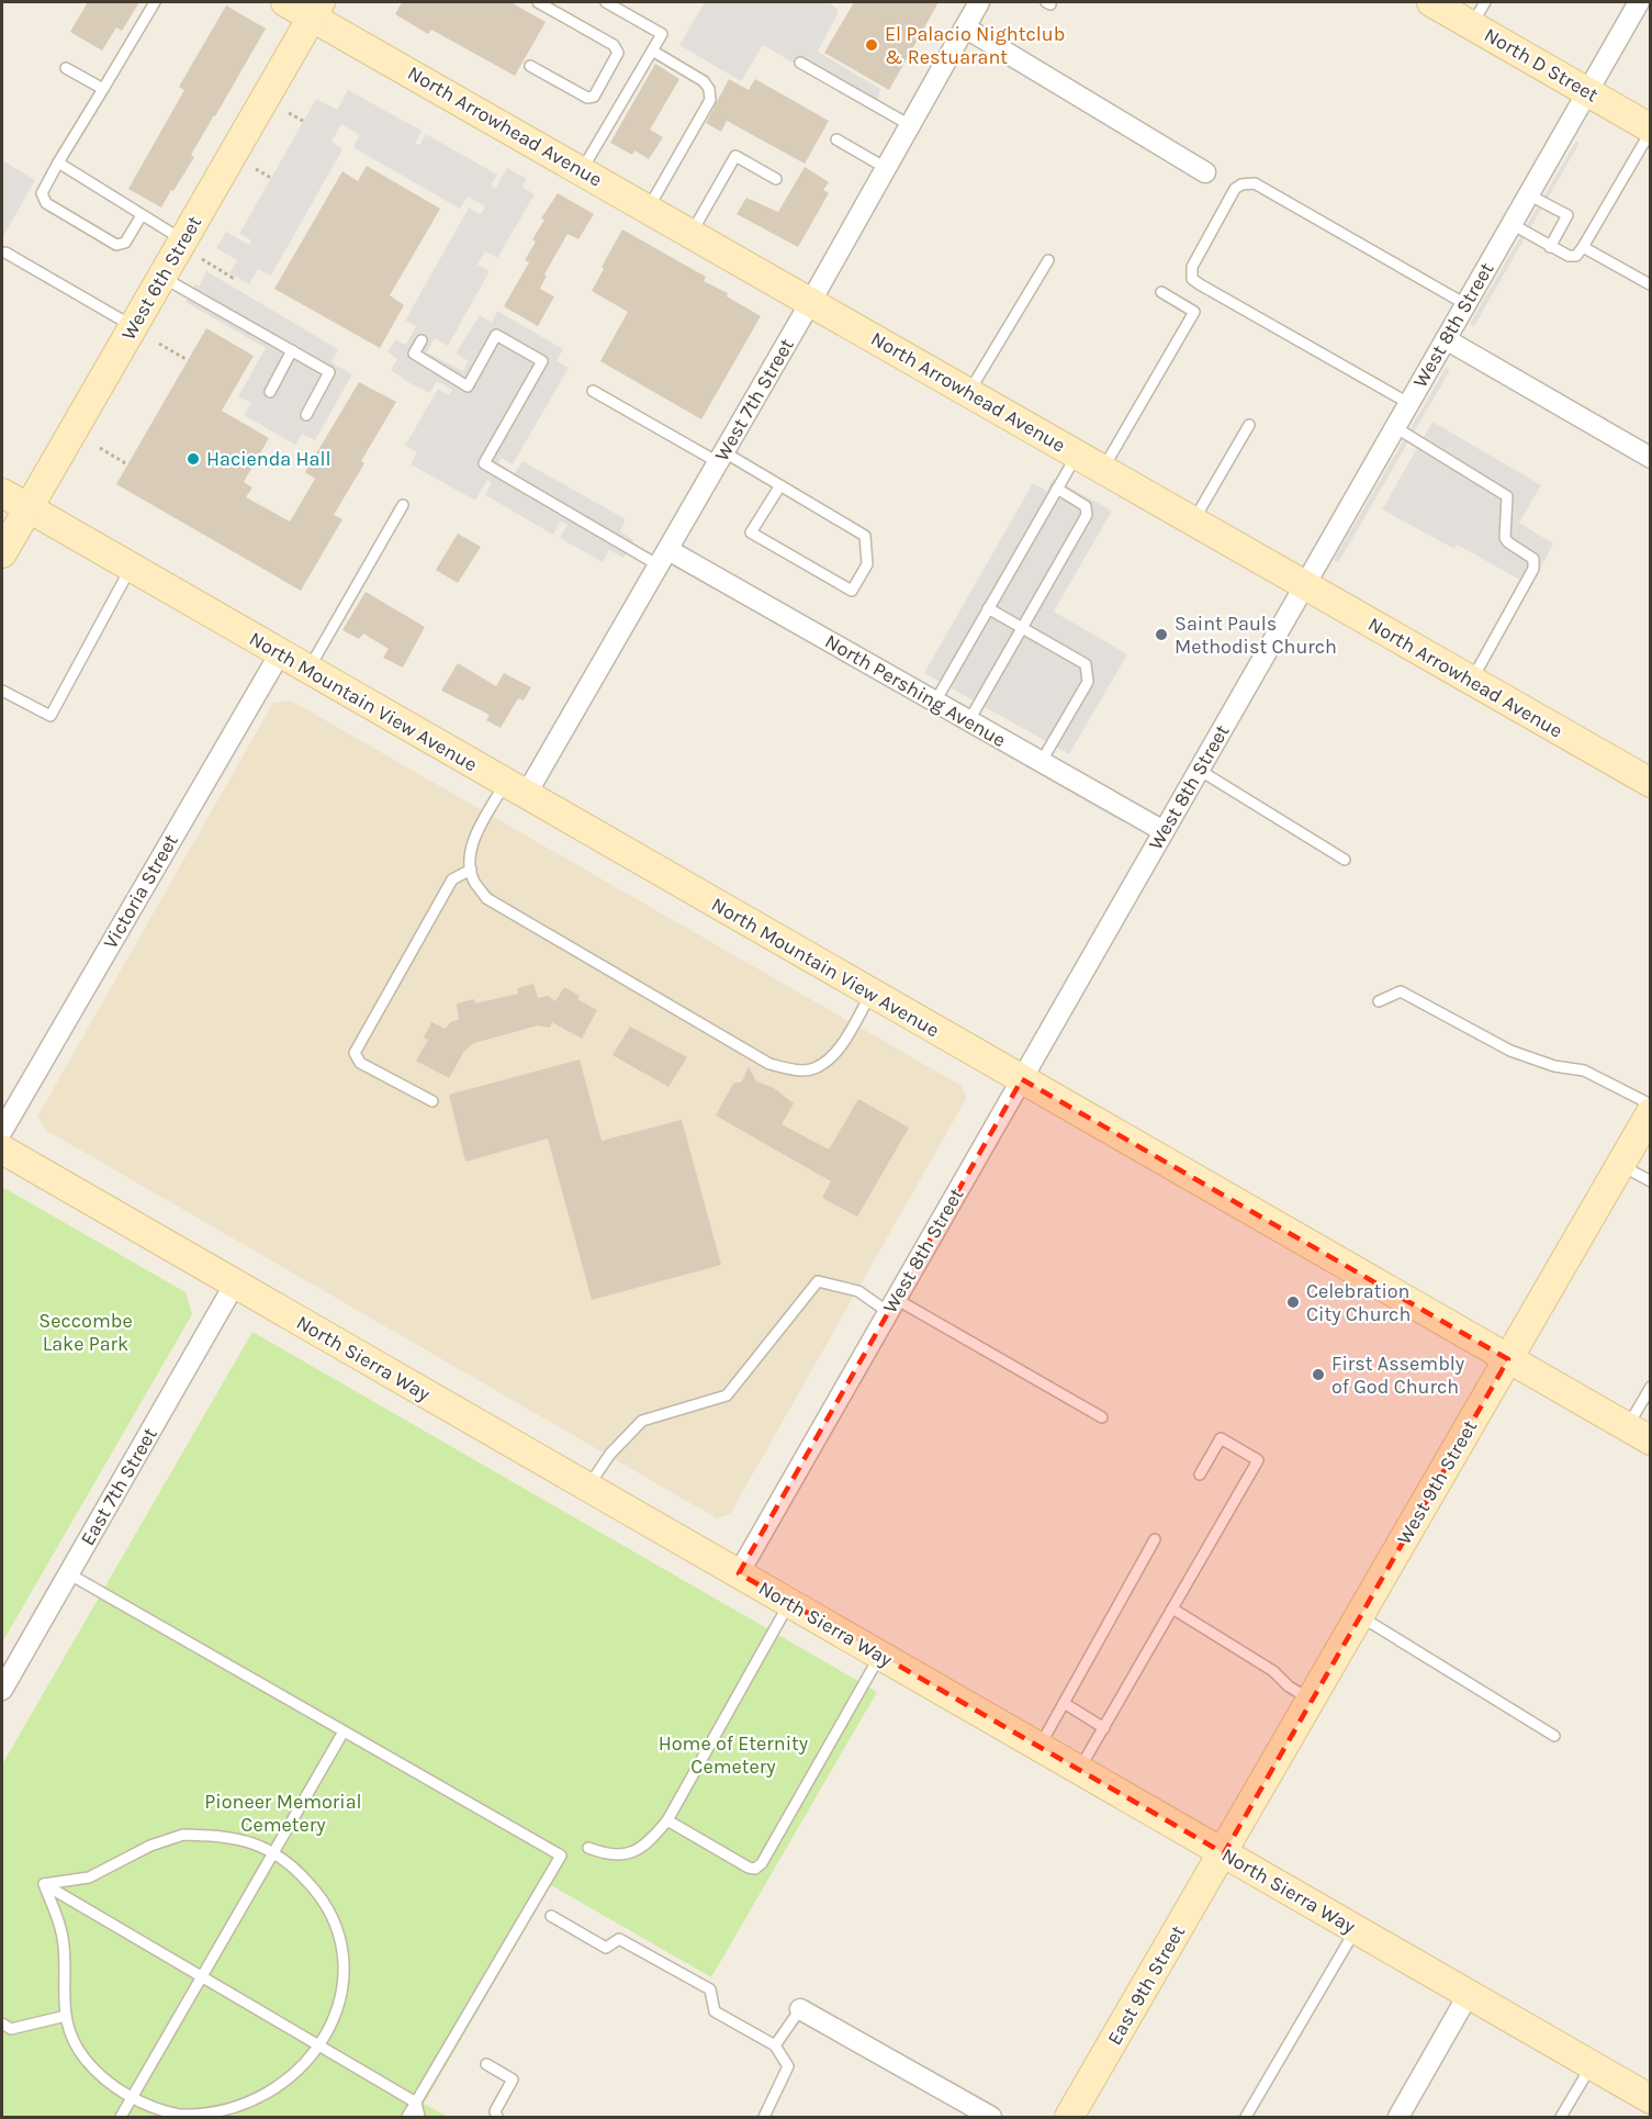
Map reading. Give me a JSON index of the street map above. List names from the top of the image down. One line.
{"streets":{"street":["North D Street","North Arrowhead Avenue","West 6th Street","West 8th Street","West 7th Street","North Pershing Avenue","North Mountain View Avenue","Victoria Street","North Sierra Way","West 9th Street","East 7th Street","East 9th Street"]},"crossings":[["North D Street","West 8th Street"],["North Arrowhead Avenue","West 6th Street"],["North Arrowhead Avenue","West 8th Street"],["North Arrowhead Avenue","West 7th Street"],["West 6th Street","North Mountain View Avenue"],["West 8th Street","North Pershing Avenue"],["West 8th Street","North Mountain View Avenue"],["West 8th Street","North Sierra Way"],["West 7th Street","North Pershing Avenue"],["West 7th Street","North Mountain View Avenue"],["North Mountain View Avenue","Victoria Street"],["North Mountain View Avenue","West 9th Street"],["North Sierra Way","West 9th Street"],["North Sierra Way","East 7th Street"],["North Sierra Way","East 9th Street"],["West 9th Street","East 9th Street"]],"parks":["Seccombe Lake Park","Home of Eternity Cemetery","Pioneer Memorial Cemetery"],"places":["El Palacio Nightclub & Restuarant","Hacienda Hall","Saint Pauls Methodist Church","Celebration City Church","First Assembly of God Church"]}
